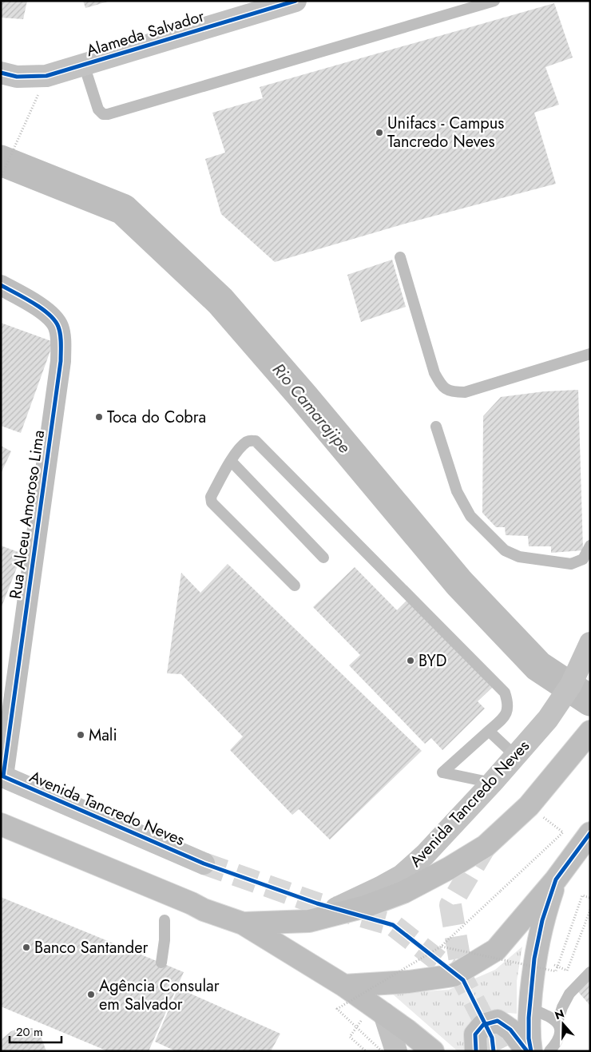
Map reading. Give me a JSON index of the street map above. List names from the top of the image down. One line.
{"streets":{"main road":["Avenida Tancredo Neves"],"street":["Alameda Salvador","Rua Alceu Amoroso Lima"]},"crossings":[["Rua Alceu Amoroso Lima","Avenida Tancredo Neves"]],"water":["Rio Camarajipe"],"places":["Unifacs - Campus Tancredo Neves","Toca do Cobra","BYD","Mali","Banco Santander","Agência Consular em Salvador"],"scale_bar":"20 m","north":"top"}
